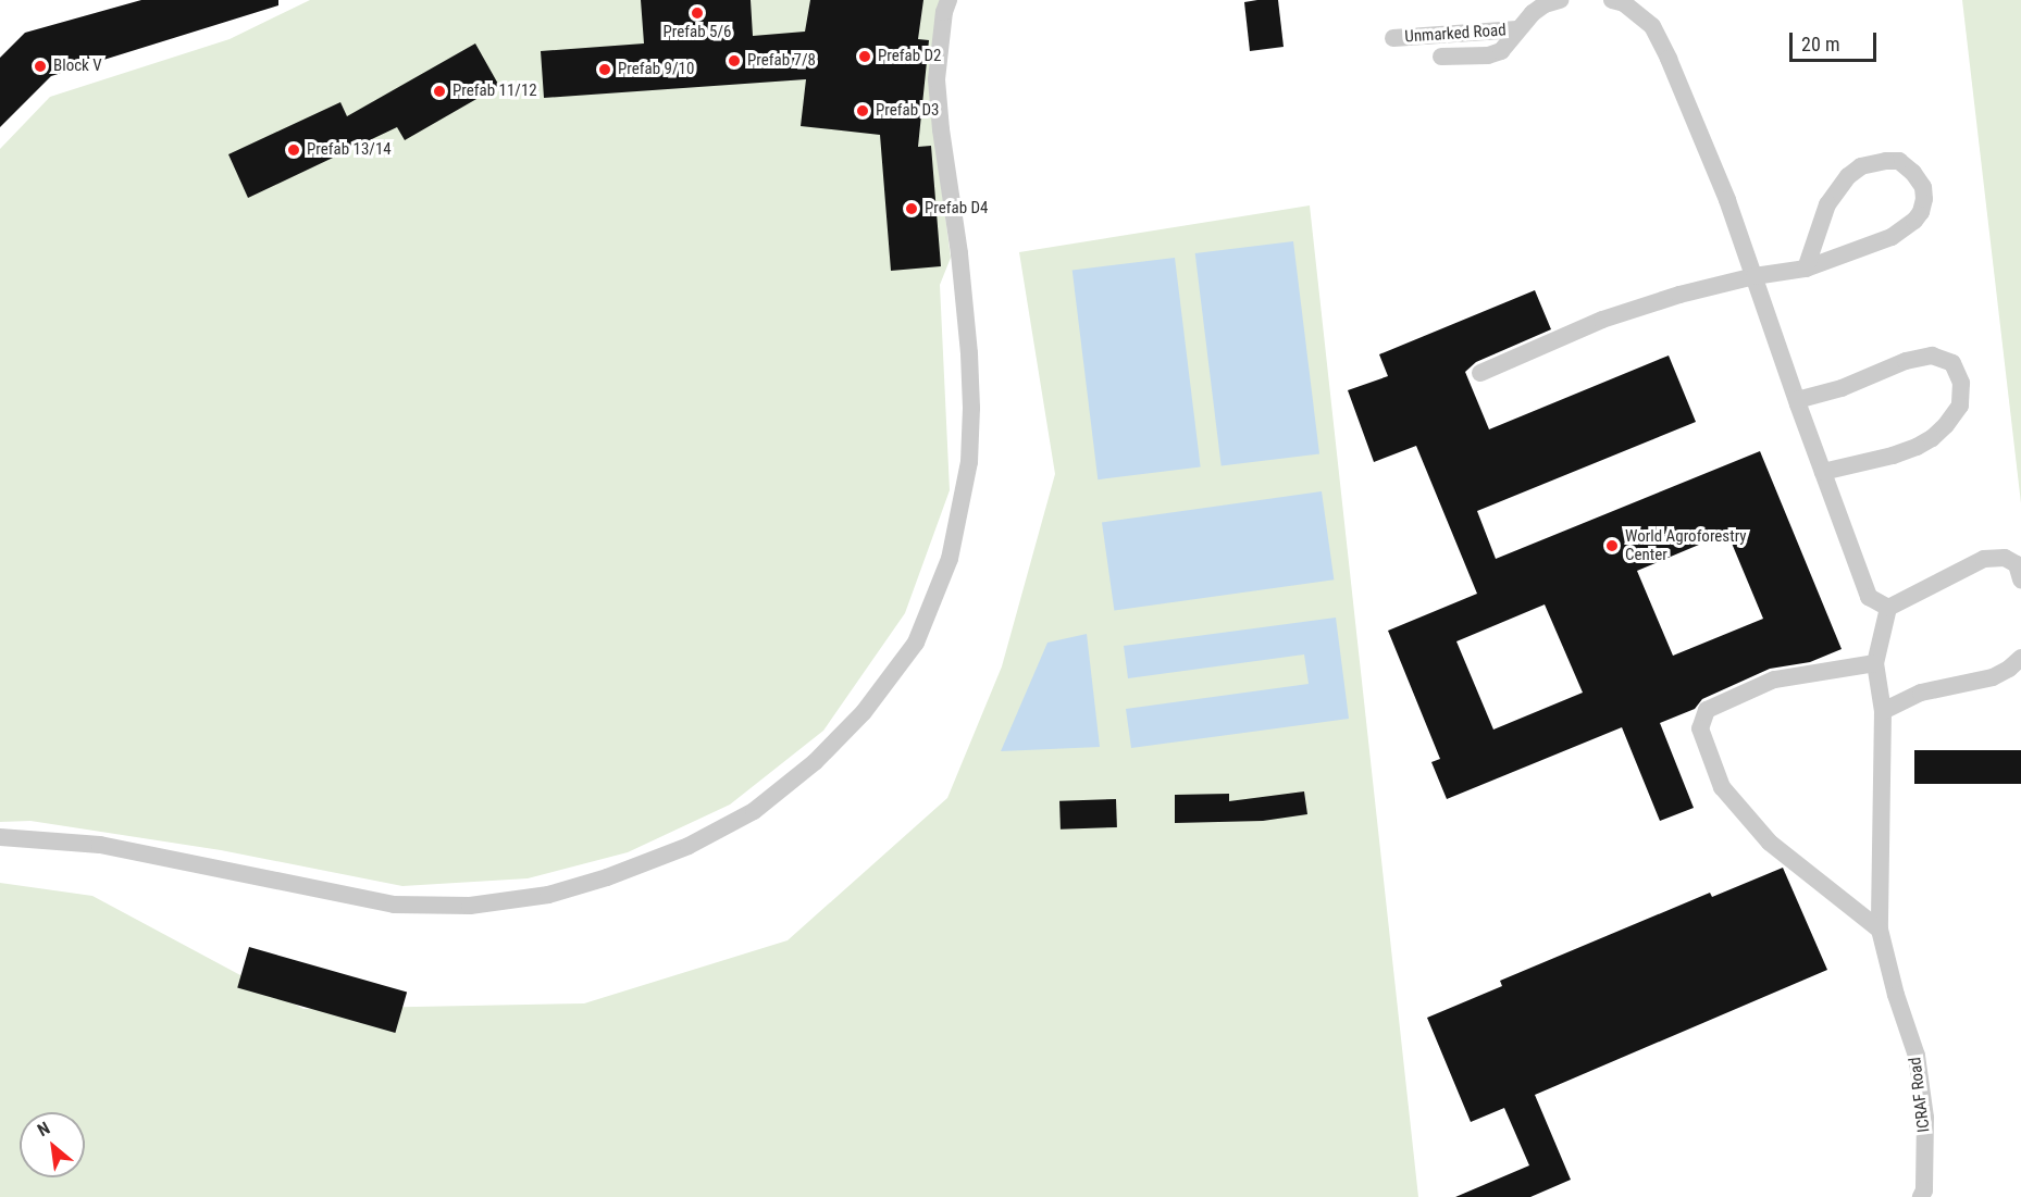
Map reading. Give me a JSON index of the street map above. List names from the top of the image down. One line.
{"streets":{"lane":["Unmarked Road","ICRAF Road"]},"places":["Prefab 5/6","Prefab D2","Prefab 7/8","Block V","Prefab 9/10","Prefab 11/12","Prefab D3","Prefab 13/14","Prefab D4","World Agroforestry Center"],"scale_bar":"20 m","north":"top left"}
